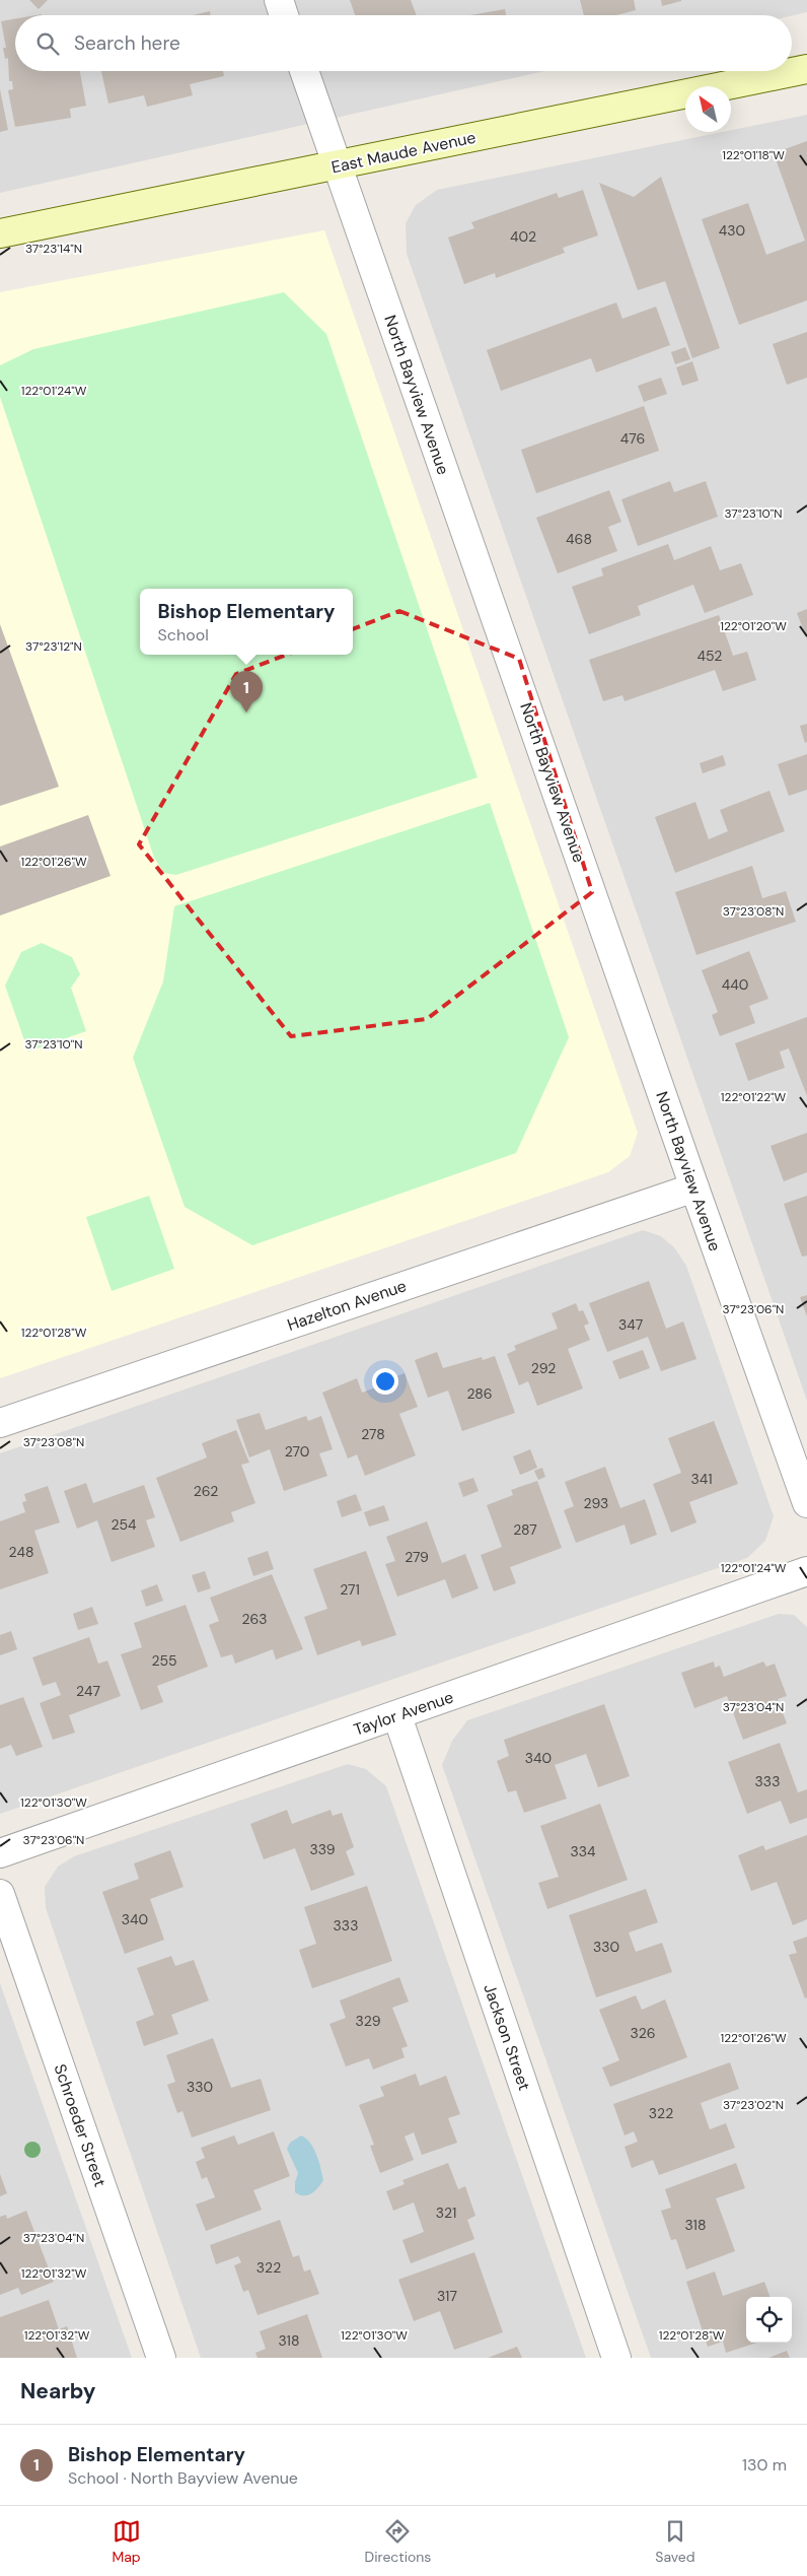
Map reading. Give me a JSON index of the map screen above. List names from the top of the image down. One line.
{"streets":{"street":["East Maude Avenue","North Bayview Avenue","Hazelton Avenue","Taylor Avenue","Jackson Street","Schroeder Street"]},"crossings":[["East Maude Avenue","North Bayview Avenue"],["North Bayview Avenue","Hazelton Avenue"],["Taylor Avenue","Jackson Street"]],"house_numbers":["430","402","476","468","452","440","347","292","286","278","270","341","262","293","254","287","248","279","271","263","255","247","340","333","339","334","340","333","330","329","326","330","322","321","318","322","317","318"],"north":"top left","page":{"search":"Search here","popup":["Bishop Elementary","School"],"pins":"1","heading":"Nearby","list":[{"mark":"1","name":"Bishop Elementary","note":"School · North Bayview Avenue","value":"130 m"}],"nav":["Map","Directions","Saved"]},"coordinates":["122°01'18\"W","37°23'14\"N","122°01'24\"W","37°23'10\"N","122°01'20\"W","37°23'12\"N","122°01'26\"W","37°23'08\"N","122°01'22\"W","37°23'06\"N","122°01'28\"W","37°23'04\"N","122°01'30\"W","37°23'02\"N","122°01'32\"W"]}
